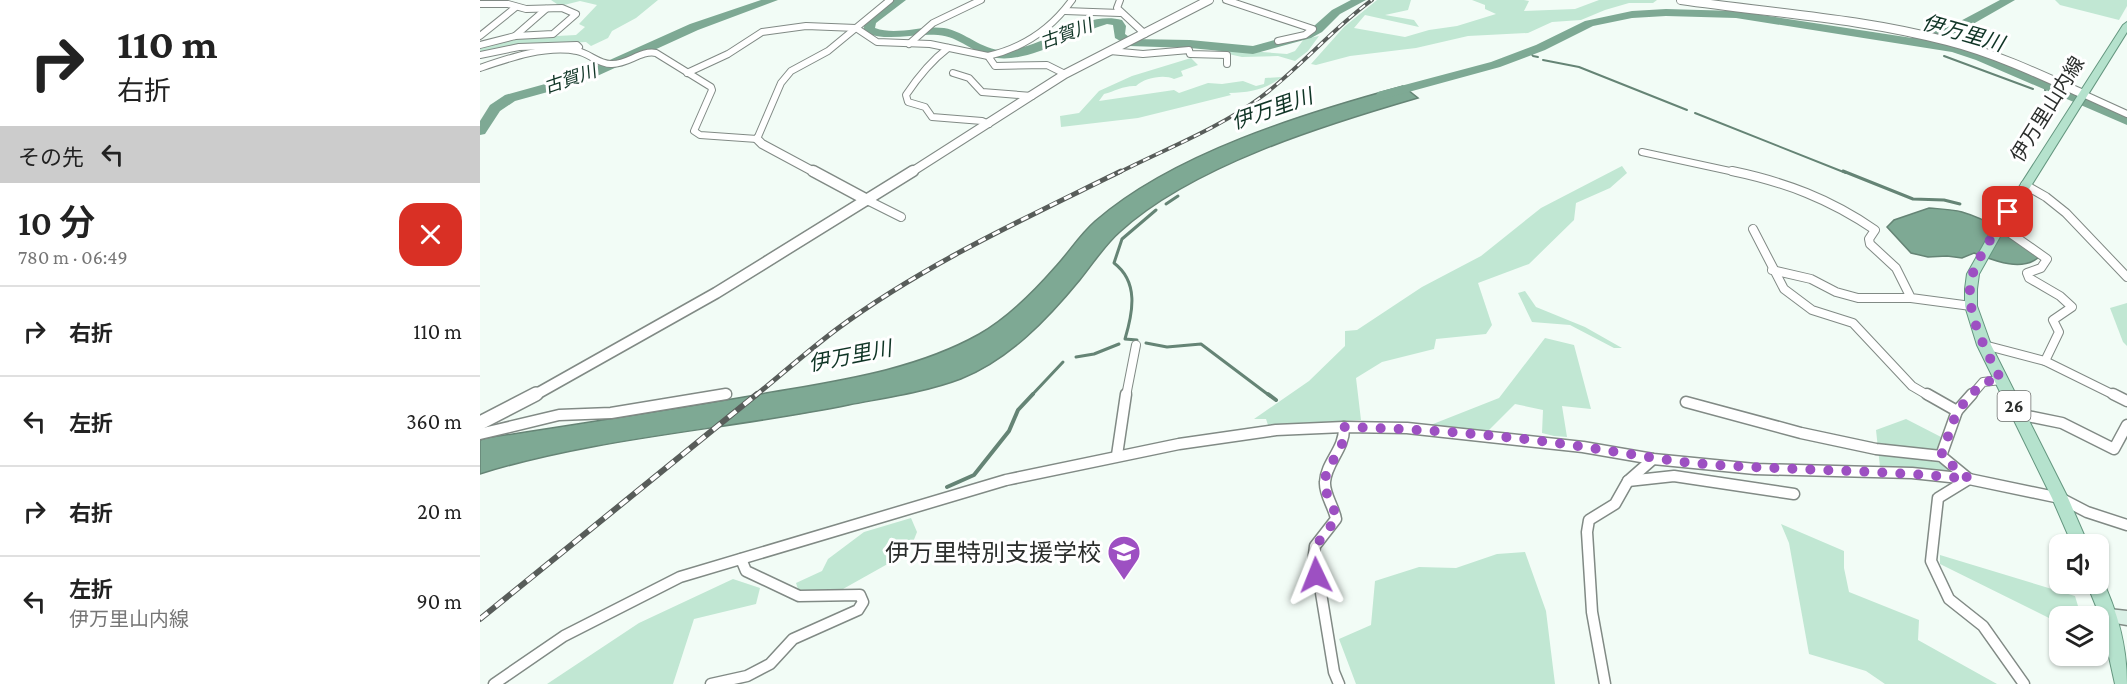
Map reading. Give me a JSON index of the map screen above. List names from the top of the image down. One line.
{"streets":{"main road":["伊万里山内線","26"]},"water":["伊万里川","古賀川"],"places":{"school or university":["伊万里特別支援学校"]},"page":{"turn":["110 m","右折"],"then":"その先","heading":["10 分","780 m · 06:49"],"list":[{"name":"右折","value":"110 m"},{"name":"左折","value":"360 m"},{"name":"右折","value":"20 m"},{"name":"左折","note":"伊万里山内線","value":"90 m"}]}}
